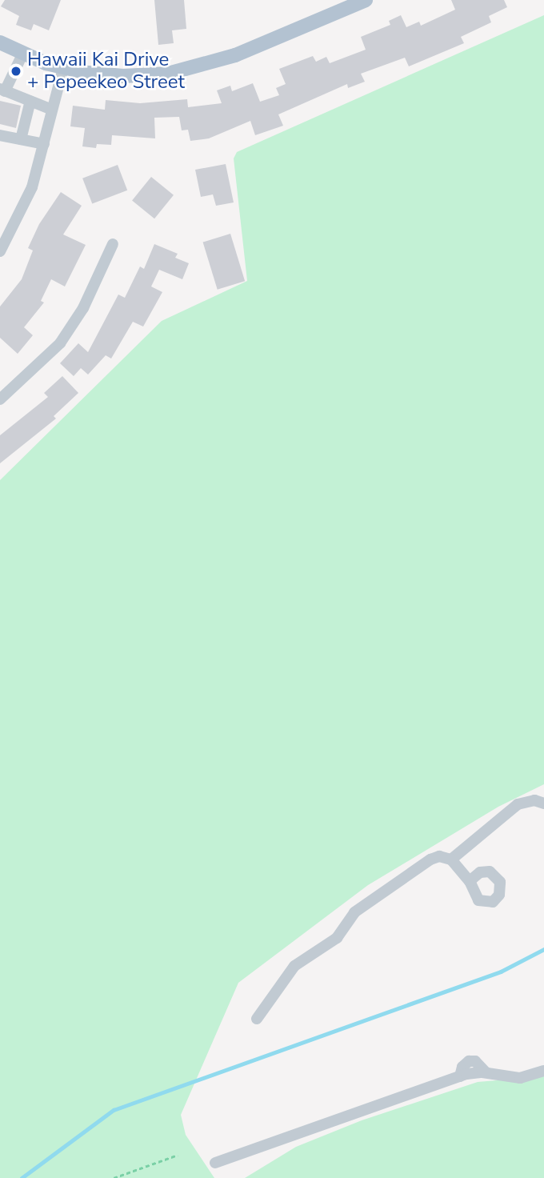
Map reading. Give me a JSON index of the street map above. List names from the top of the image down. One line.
{"places":["Hawaii Kai Drive + Pepeekeo Street"]}
